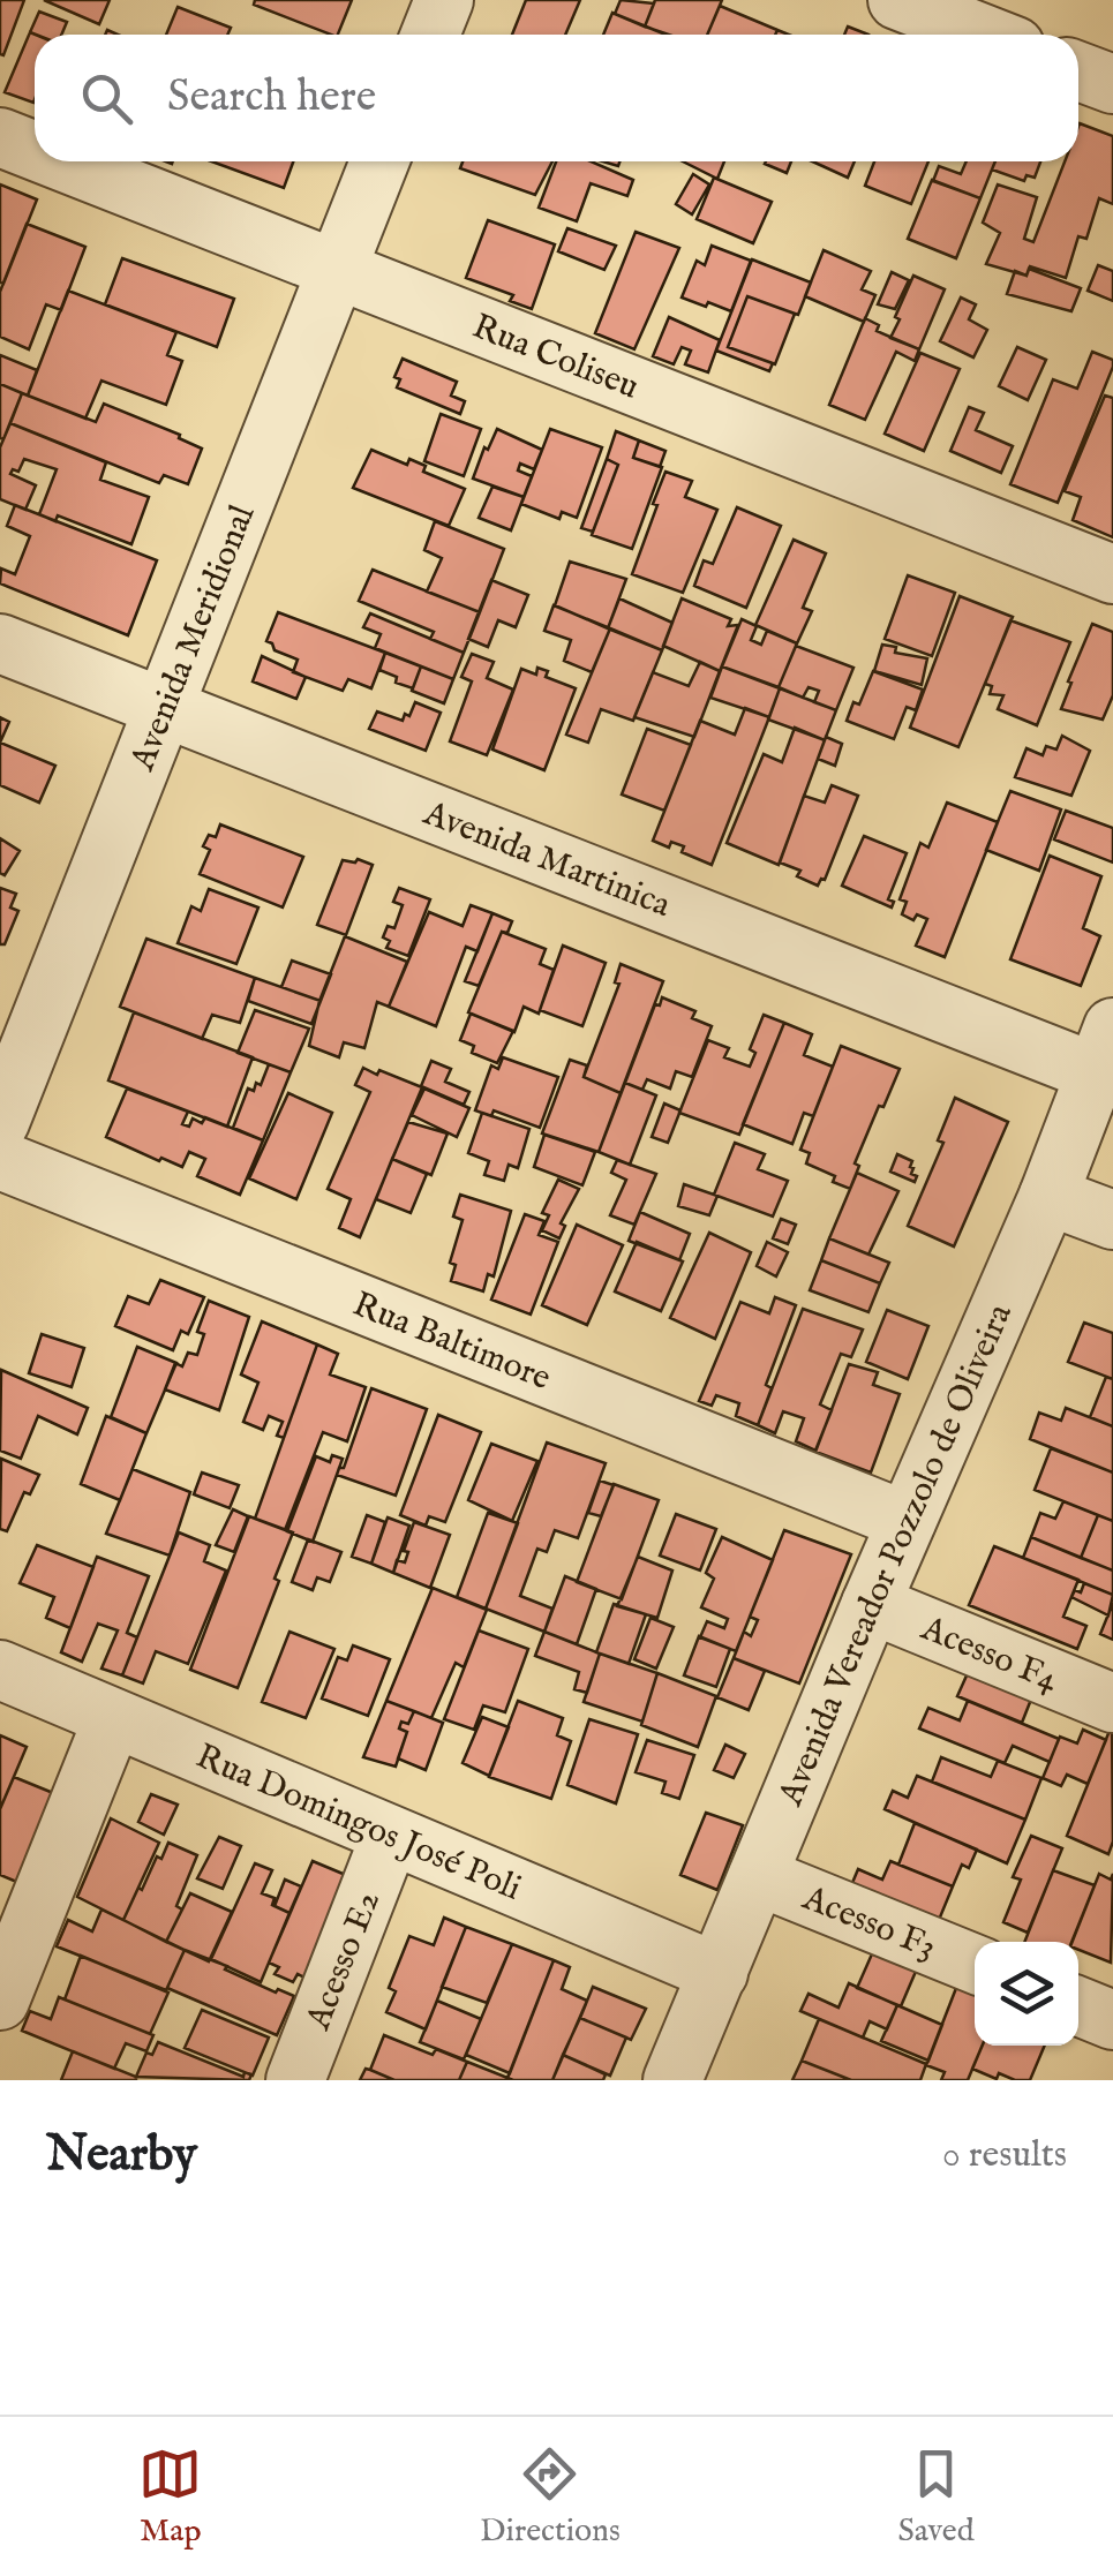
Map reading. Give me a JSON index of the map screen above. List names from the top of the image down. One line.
{"streets":{"street":["Rua Coliseu","Avenida Meridional","Avenida Martinica","Rua Baltimore","Avenida Vereador Pozzolo de Oliveira","Acesso F4","Rua Domingos José Poli","Acesso F3","Acesso E2"]},"crossings":[["Rua Coliseu","Avenida Meridional"],["Avenida Meridional","Avenida Martinica"],["Avenida Martinica","Avenida Vereador Pozzolo de Oliveira"],["Rua Baltimore","Avenida Vereador Pozzolo de Oliveira"],["Avenida Vereador Pozzolo de Oliveira","Acesso F4"],["Avenida Vereador Pozzolo de Oliveira","Rua Domingos José Poli"],["Avenida Vereador Pozzolo de Oliveira","Acesso F3"],["Rua Domingos José Poli","Acesso E2"]],"page":{"search":"Search here","heading":["Nearby","0 results"],"nav":["Map","Directions","Saved"]}}
